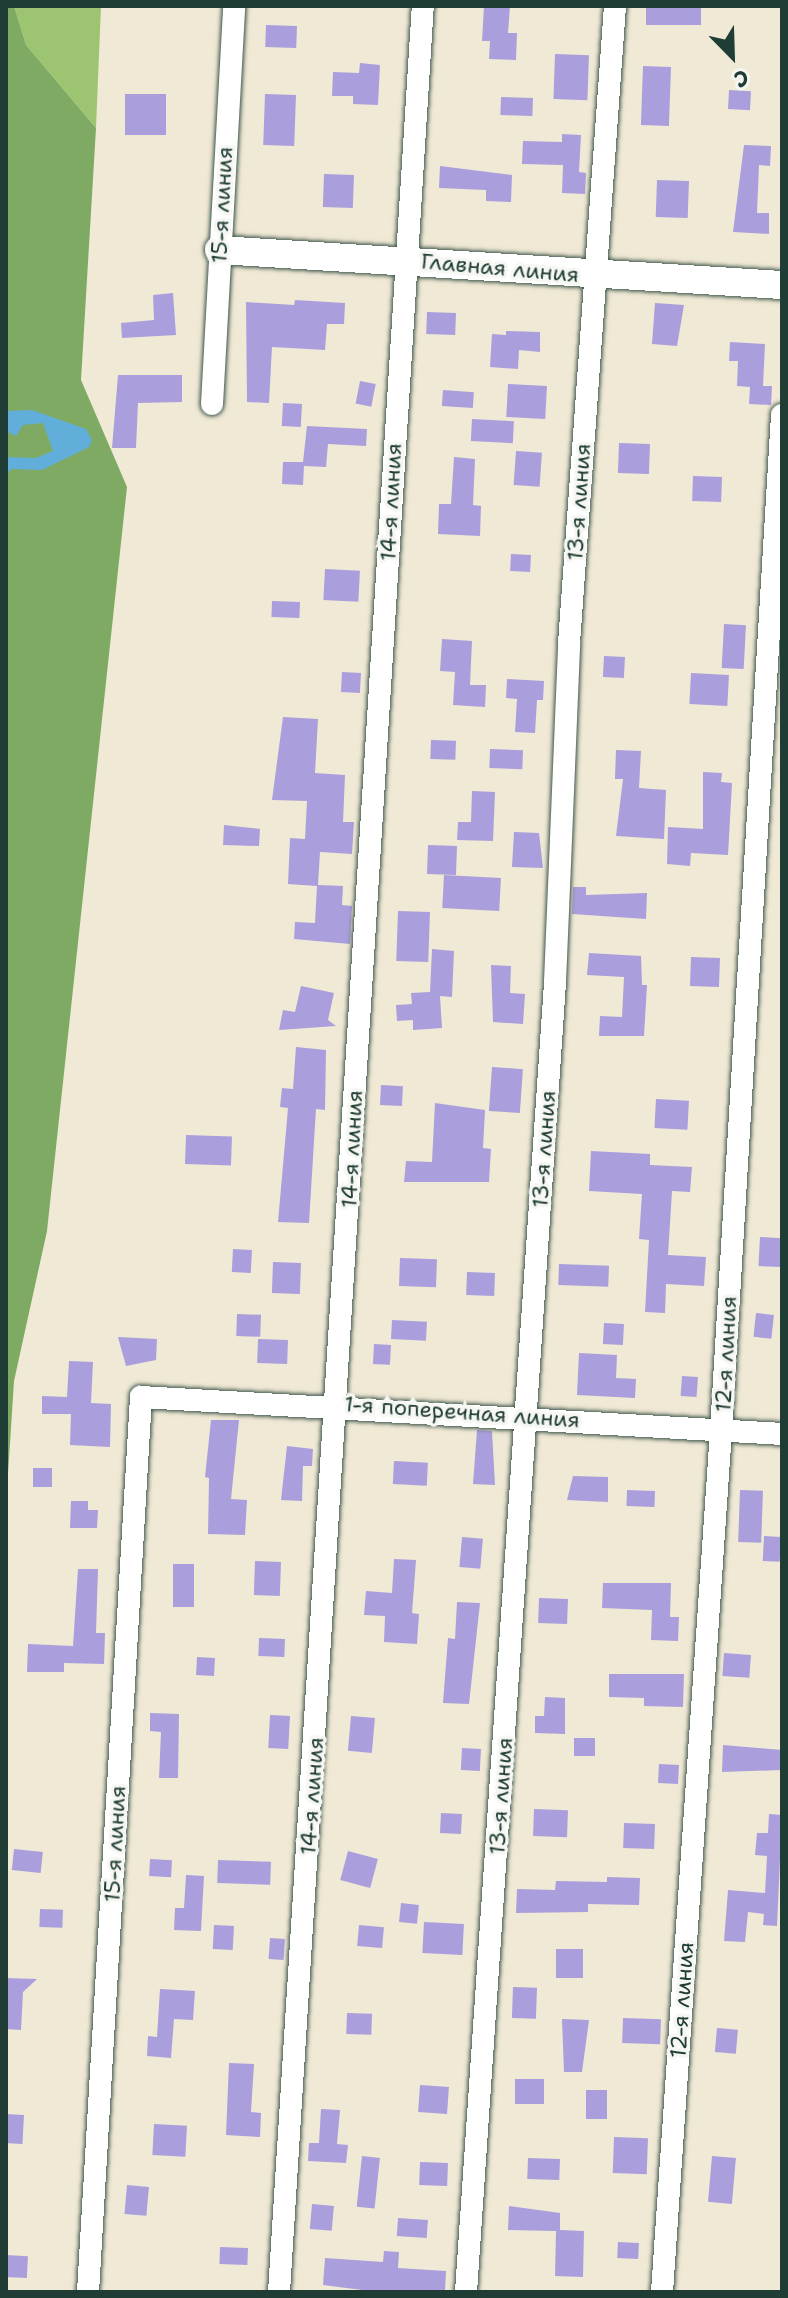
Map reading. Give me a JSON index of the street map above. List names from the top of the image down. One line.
{"streets":{"street":["15-я линия","Главная линия","14-я линия","13-я линия","12-я линия","1-я поперечная линия"]},"crossings":[["15-я линия","Главная линия"],["15-я линия","1-я поперечная линия"],["Главная линия","14-я линия"],["Главная линия","13-я линия"],["14-я линия","1-я поперечная линия"],["13-я линия","1-я поперечная линия"],["12-я линия","1-я поперечная линия"]],"north":"bottom right"}
